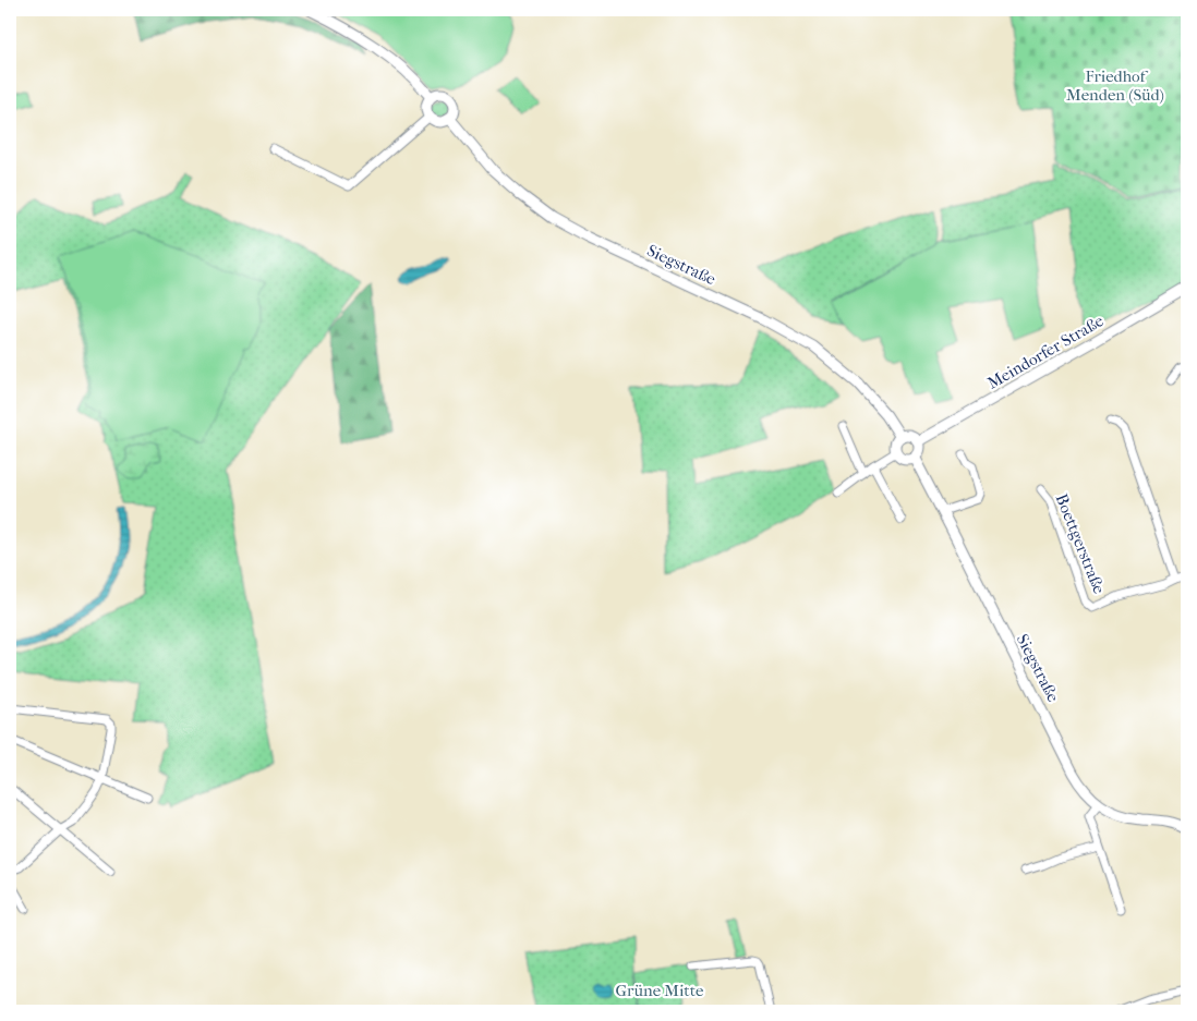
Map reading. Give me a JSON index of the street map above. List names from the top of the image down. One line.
{"streets":{"main road":["Siegstraße","Meindorfer Straße"],"street":["Boettgerstraße"]},"crossings":[["Siegstraße","Meindorfer Straße"]],"parks":["Friedhof Menden (Süd)","Grüne Mitte"]}
